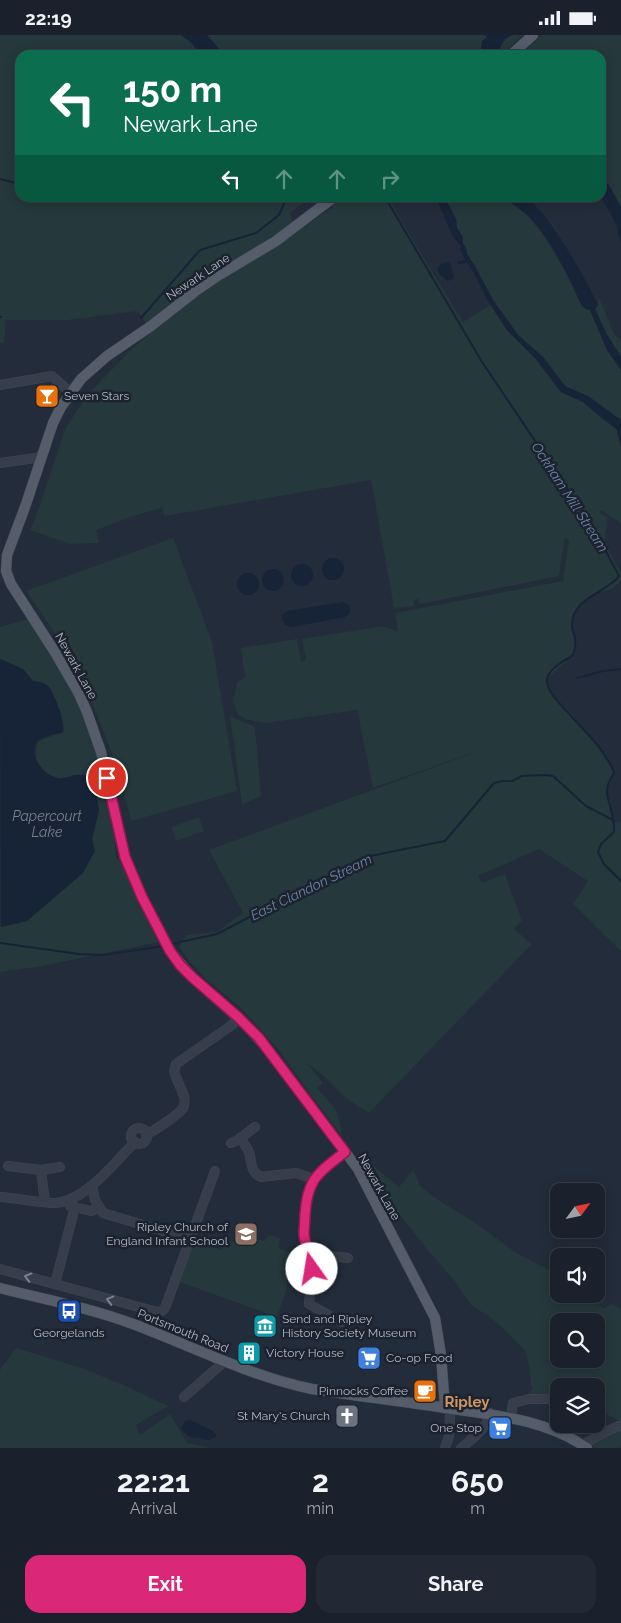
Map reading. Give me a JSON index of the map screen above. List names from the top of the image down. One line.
{"streets":{"main road":["Newark Lane","Portsmouth Road"]},"crossings":[["Newark Lane","Portsmouth Road"]],"districts":["Ripley"],"water":["Ockham Mill Stream","Papercourt Lake","East Clandon Stream"],"places":{"bar":["Seven Stars"],"school or university":["Ripley Church of England Infant School"],"bus stop":["Georgelands"],"museum":["Send and Ripley History Society Museum"],"building":["Victory House"],"supermarket":["Co-op Food","One Stop"],"cafe":["Pinnocks Coffee"],"church":["St Mary's Church"]},"north":"top right","page":{"status":"22:19","turn":["150 m","Newark Lane"],"eta":["22:21","Arrival","2","min","650","m"],"buttons":["Exit","Share"]}}
